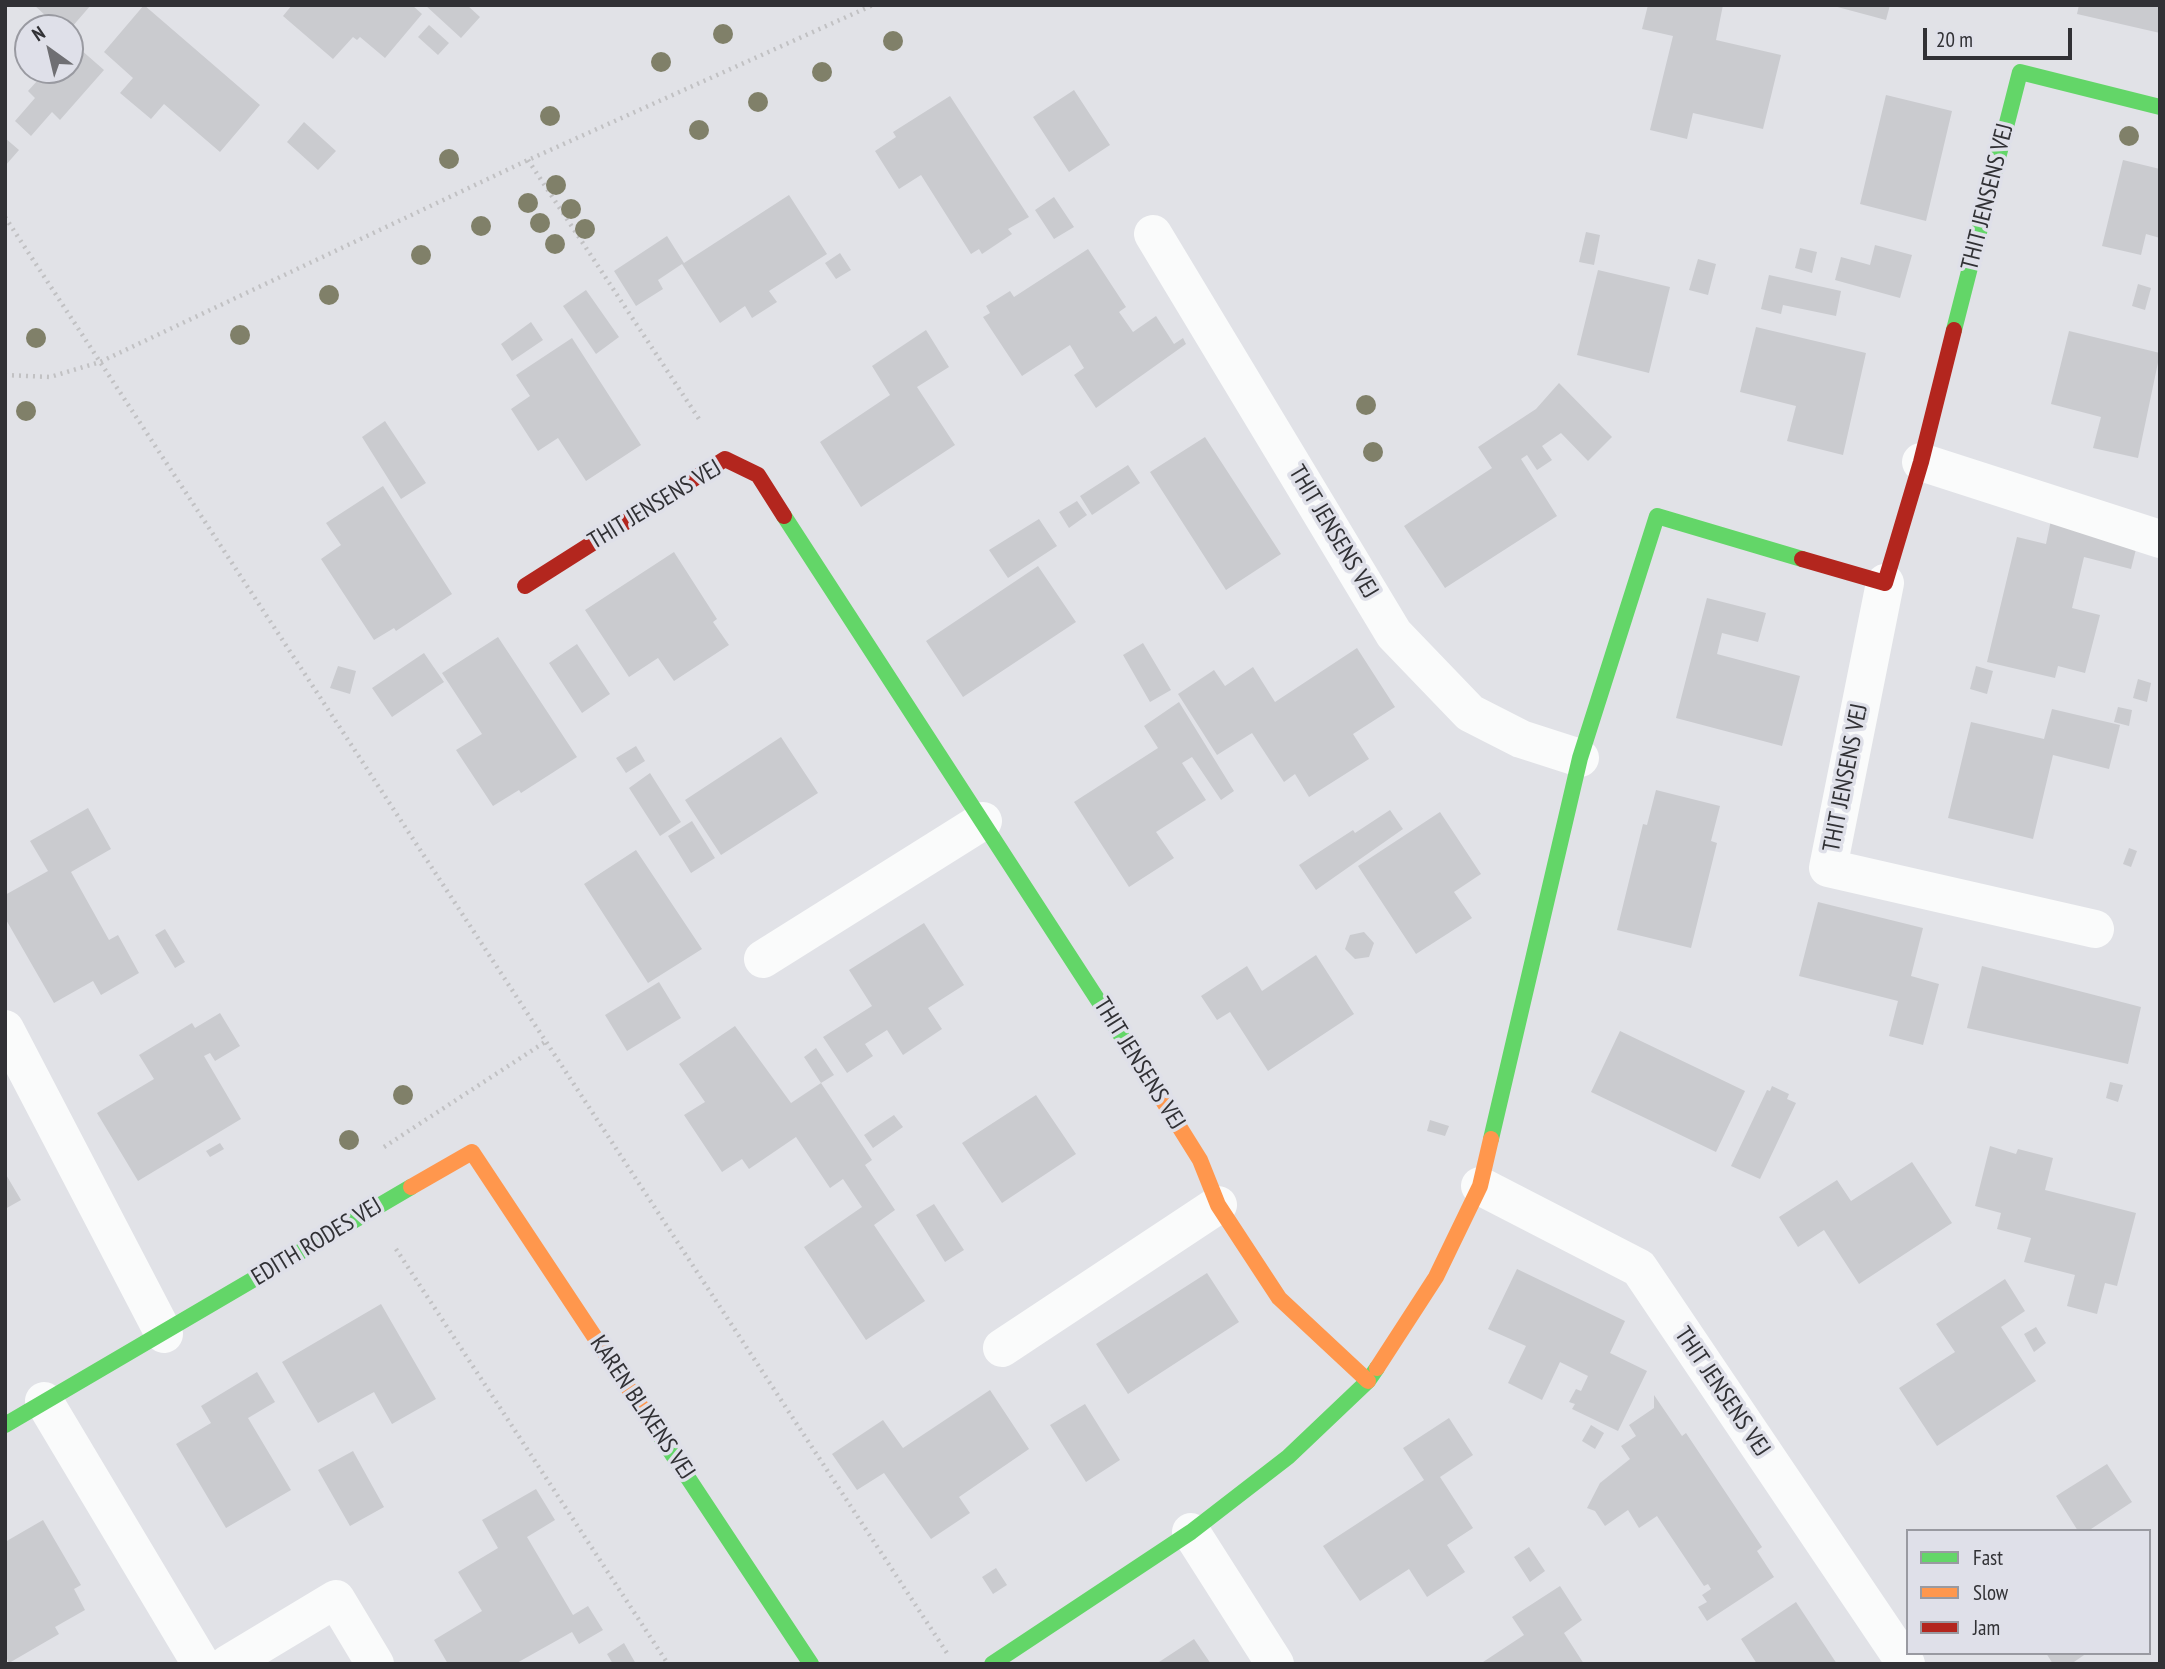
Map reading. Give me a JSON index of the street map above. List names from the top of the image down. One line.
{"streets":{"street":["THIT JENSENS VEJ","EDITH RODES VEJ","KAREN BLIXENS VEJ"]},"crossings":[["EDITH RODES VEJ","KAREN BLIXENS VEJ"]],"legend":["Fast","Slow","Jam"],"scale_bar":"20 m","north":"top left"}
